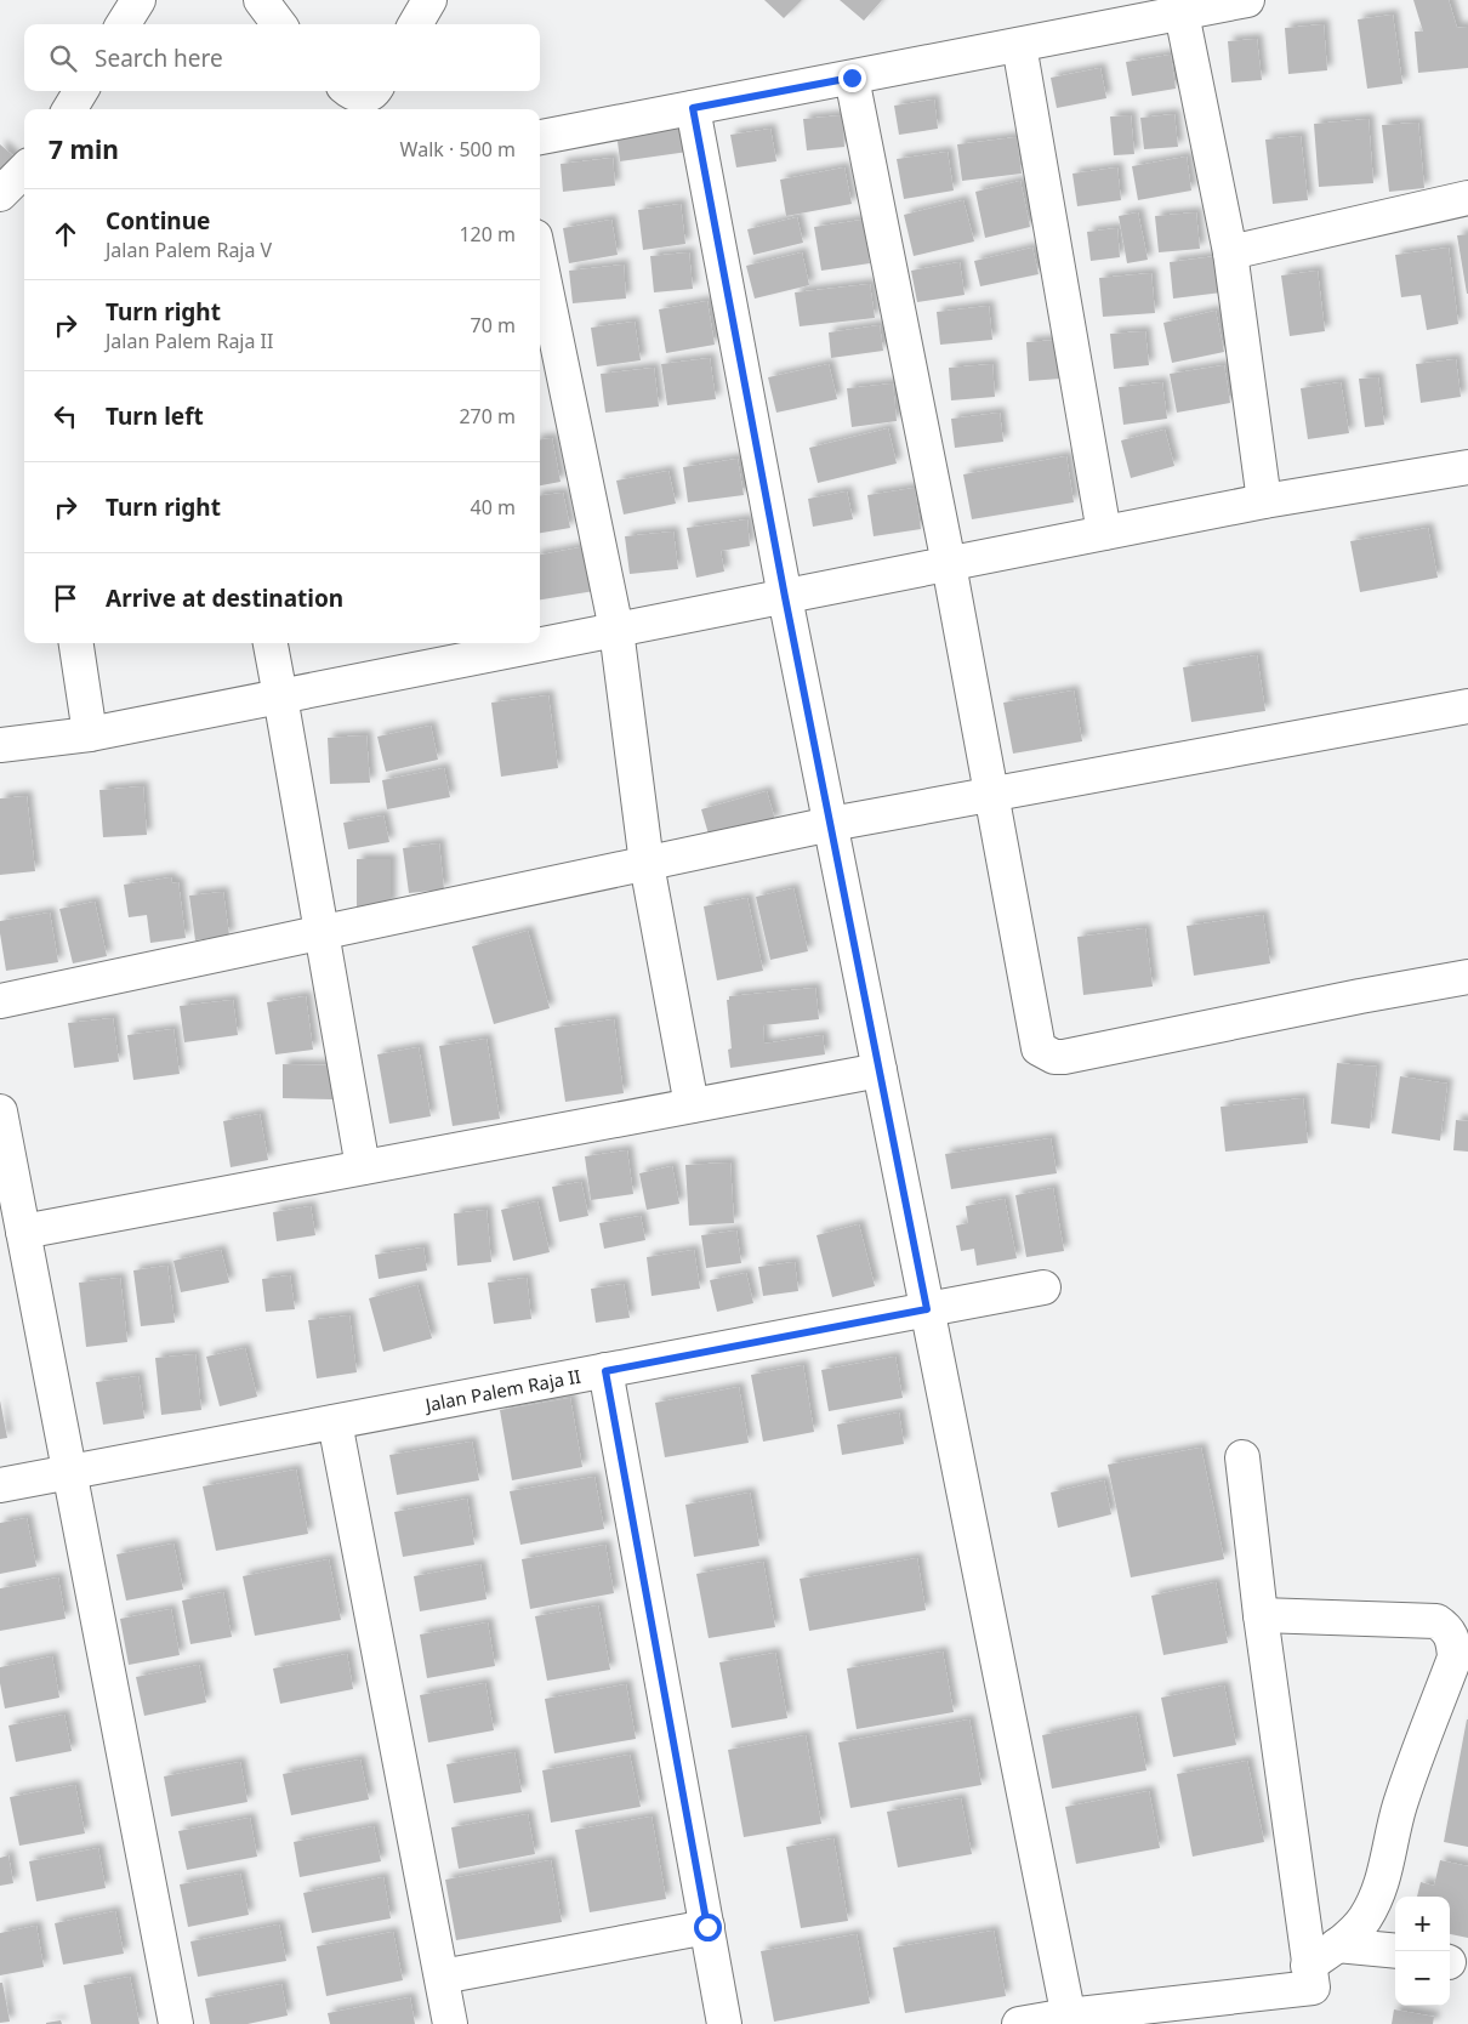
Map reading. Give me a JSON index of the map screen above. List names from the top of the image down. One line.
{"streets":{"street":["Jalan Palem Raja II"]},"page":{"search":"Search here","heading":["7 min","Walk · 500 m"],"list":[["Continue","Jalan Palem Raja V","120 m"],["Turn right","Jalan Palem Raja II","70 m"],["Turn left","270 m"],["Turn right","40 m"],"Arrive at destination"],"map_buttons":["+","−"]}}
